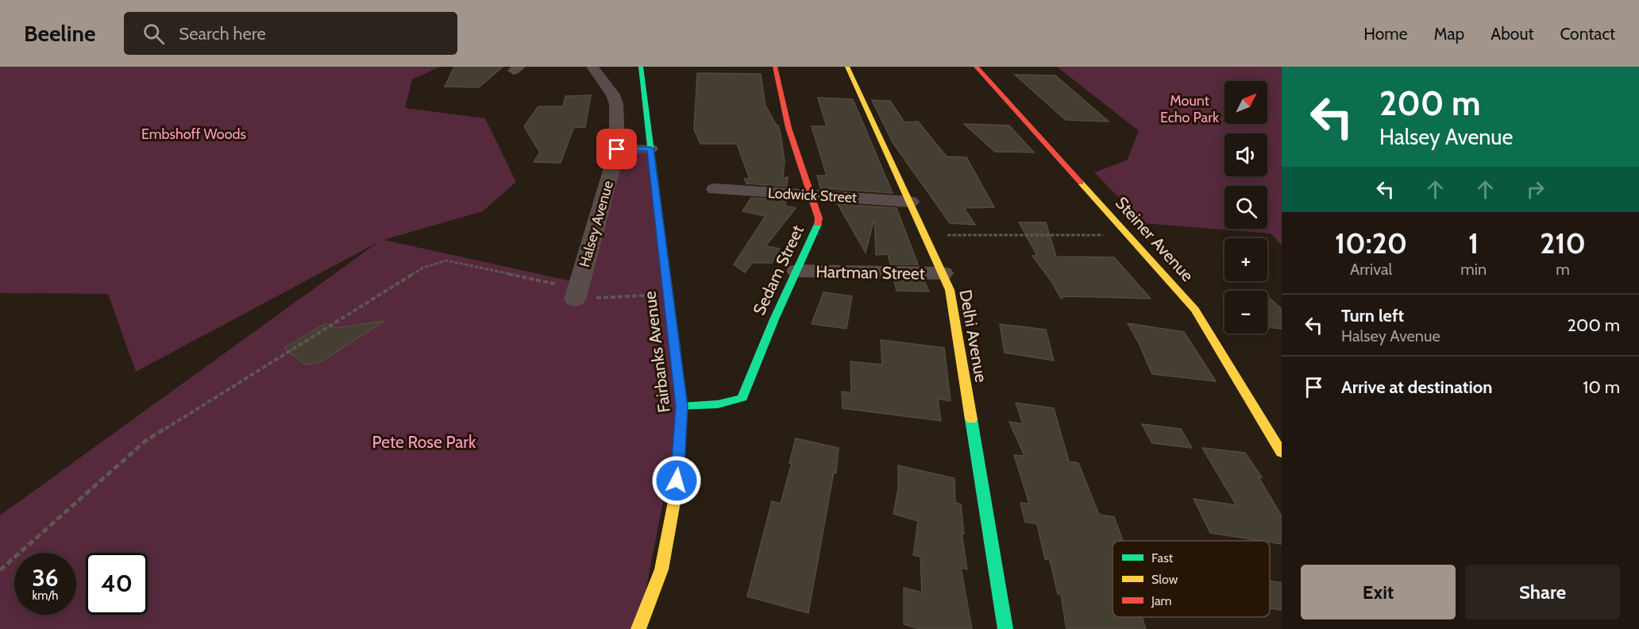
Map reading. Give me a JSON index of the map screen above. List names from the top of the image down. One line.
{"streets":{"street":["Lodwick Street","Halsey Avenue","Steiner Avenue","Sedam Street","Hartman Street","Delhi Avenue","Fairbanks Avenue"]},"crossings":[["Lodwick Street","Sedam Street"],["Lodwick Street","Delhi Avenue"],["Sedam Street","Hartman Street"],["Sedam Street","Fairbanks Avenue"],["Hartman Street","Delhi Avenue"]],"parks":["Mount Echo Park","Embshoff Woods","Pete Rose Park"],"legend":["Fast","Slow","Jam"],"north":"top right","page":{"header":"Beeline","search":"Search here","nav":["Home","Map","About","Contact"],"turn":["200 m","Halsey Avenue"],"map_buttons":["+","−"],"eta":["10:20","Arrival","1","min","210","m"],"list":[{"name":"Turn left","note":"Halsey Avenue","value":"200 m"},{"name":"Arrive at destination","value":"10 m"}],"speed":"36 km/h","limit":"40","buttons":["Exit","Share"]}}
